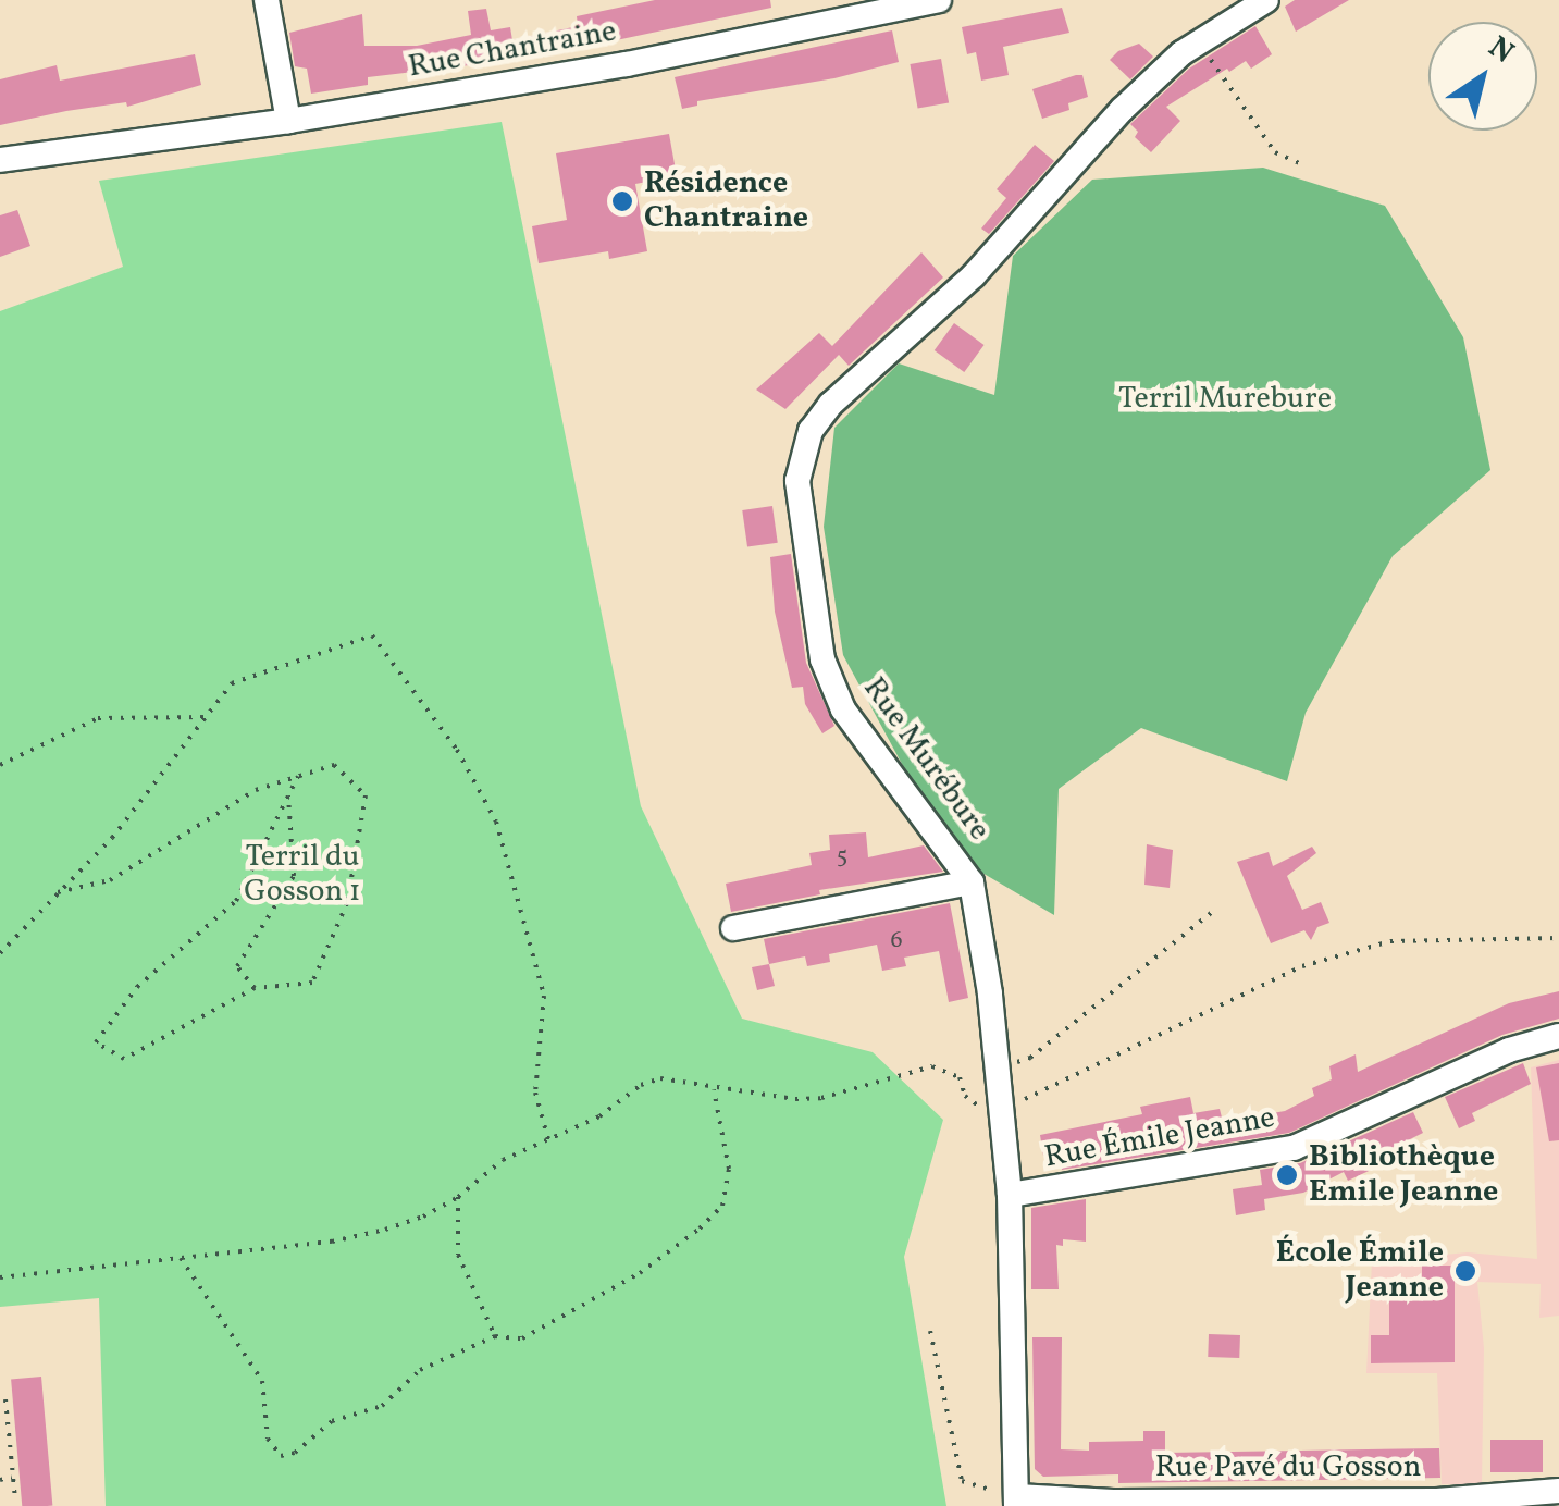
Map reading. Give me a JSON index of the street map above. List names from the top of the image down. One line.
{"streets":{"street":["Rue Chantraine","Rue Murébure","Rue Émile Jeanne","Rue Pavé du Gosson"]},"crossings":[["Rue Murébure","Rue Émile Jeanne"],["Rue Murébure","Rue Pavé du Gosson"]],"parks":["Terril Murebure","Terril du Gosson 1"],"places":["Résidence Chantraine","Bibliothèque Emile Jeanne","École Émile Jeanne"],"house_numbers":["5","6"],"north":"top right"}
